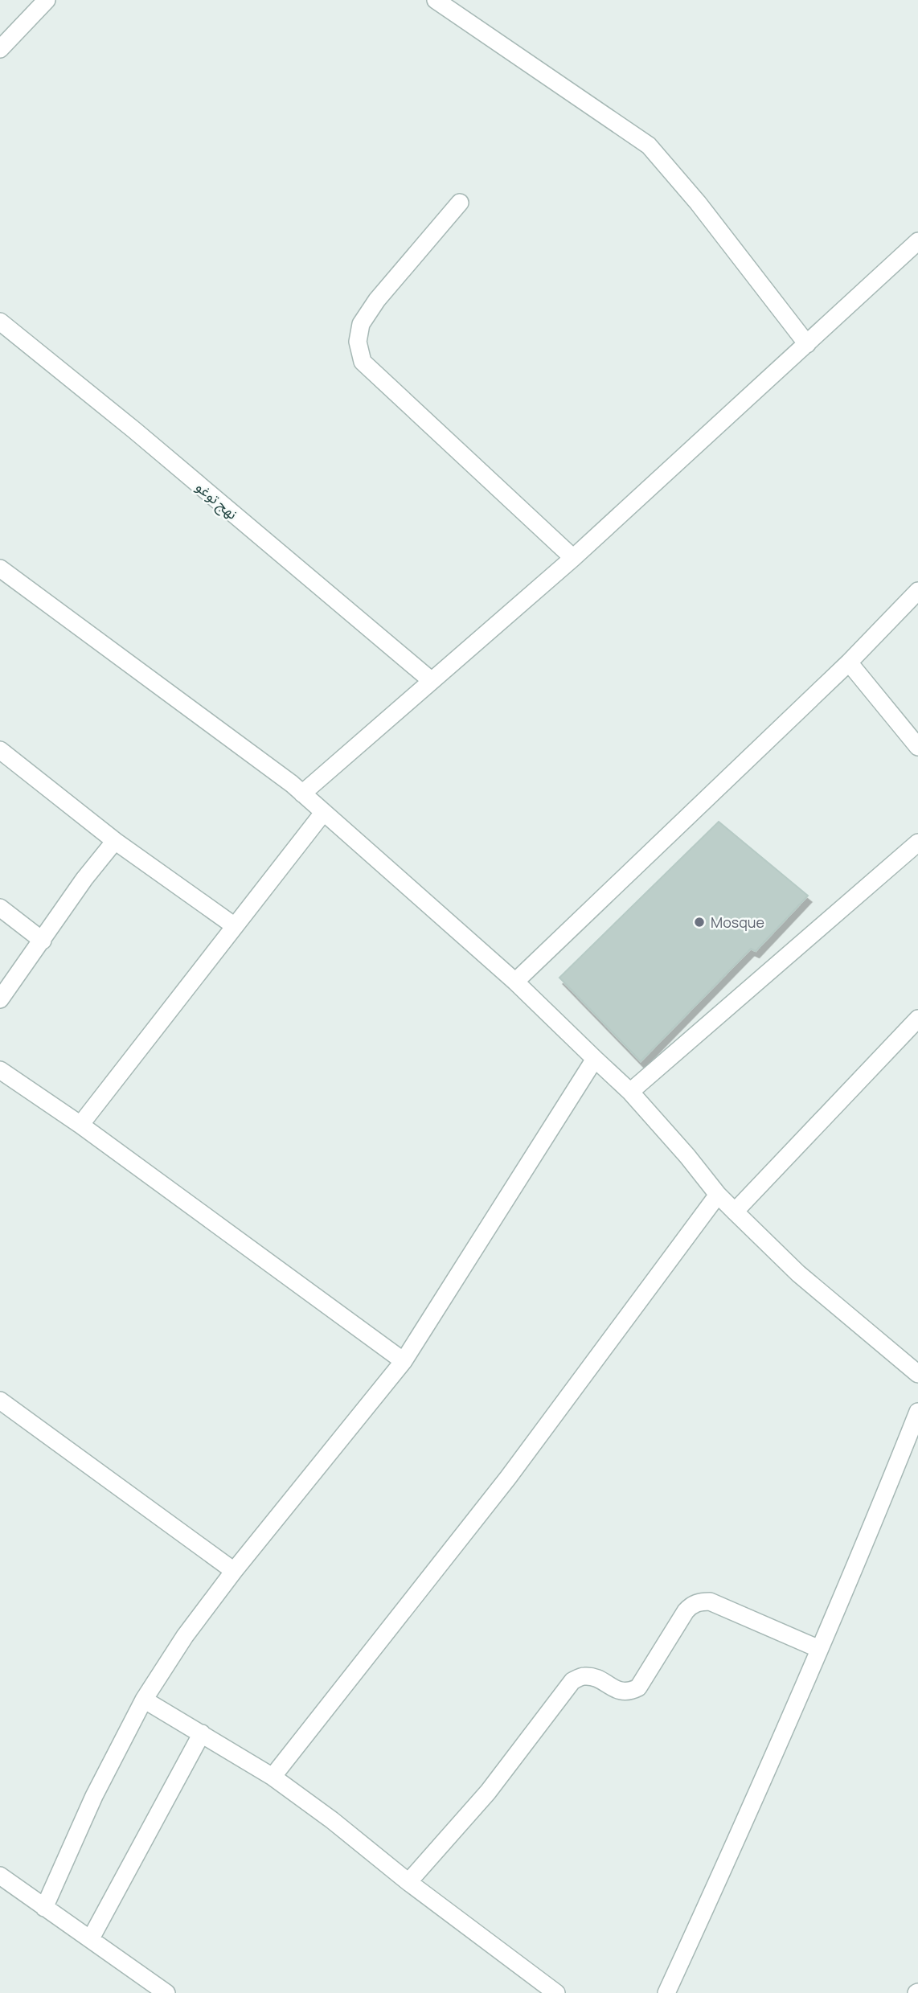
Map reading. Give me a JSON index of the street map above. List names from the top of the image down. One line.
{"streets":{"street":["نهج توغو"]},"places":["Mosque"]}
